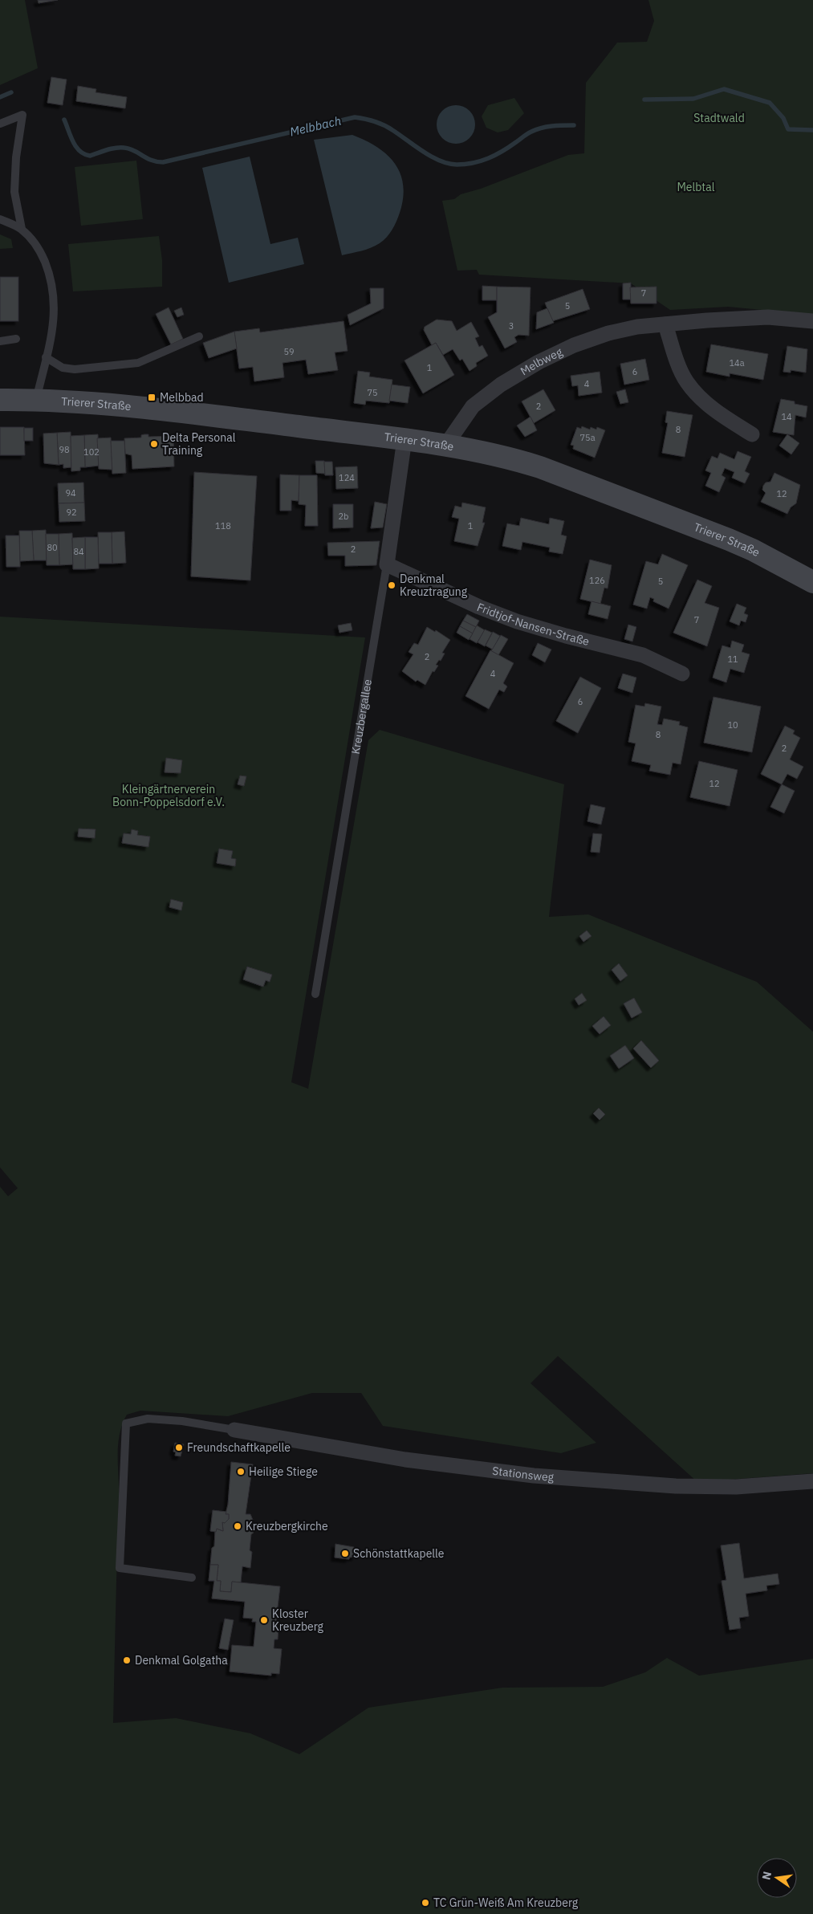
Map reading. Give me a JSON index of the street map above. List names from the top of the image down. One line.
{"streets":{"street":["Melbweg","Trierer Straße","Fridtjof-Nansen-Straße","Kreuzbergallee","Stationsweg"]},"crossings":[["Melbweg","Trierer Straße"],["Trierer Straße","Kreuzbergallee"],["Fridtjof-Nansen-Straße","Kreuzbergallee"]],"water":["Melbbach"],"parks":["Stadtwald","Melbtal","Kleingärtnerverein Bonn-Poppelsdorf e.V."],"places":{"transit":["Melbbad"],"other":["Delta Personal Training","Denkmal Kreuztragung","Freundschaftkapelle","Heilige Stiege","Kreuzbergkirche","Schönstattkapelle","Kloster Kreuzberg","Denkmal Golgatha","TC Grün-Weiß Am Kreuzberg"]},"house_numbers":["7","5","3","59","14a","1","6","4","75","2","14","8","75a","98","102","124","94","12","92","2b","118","1","80","2","84","126","5","7","2","11","4","6","10","8","2","12"],"north":"left"}
